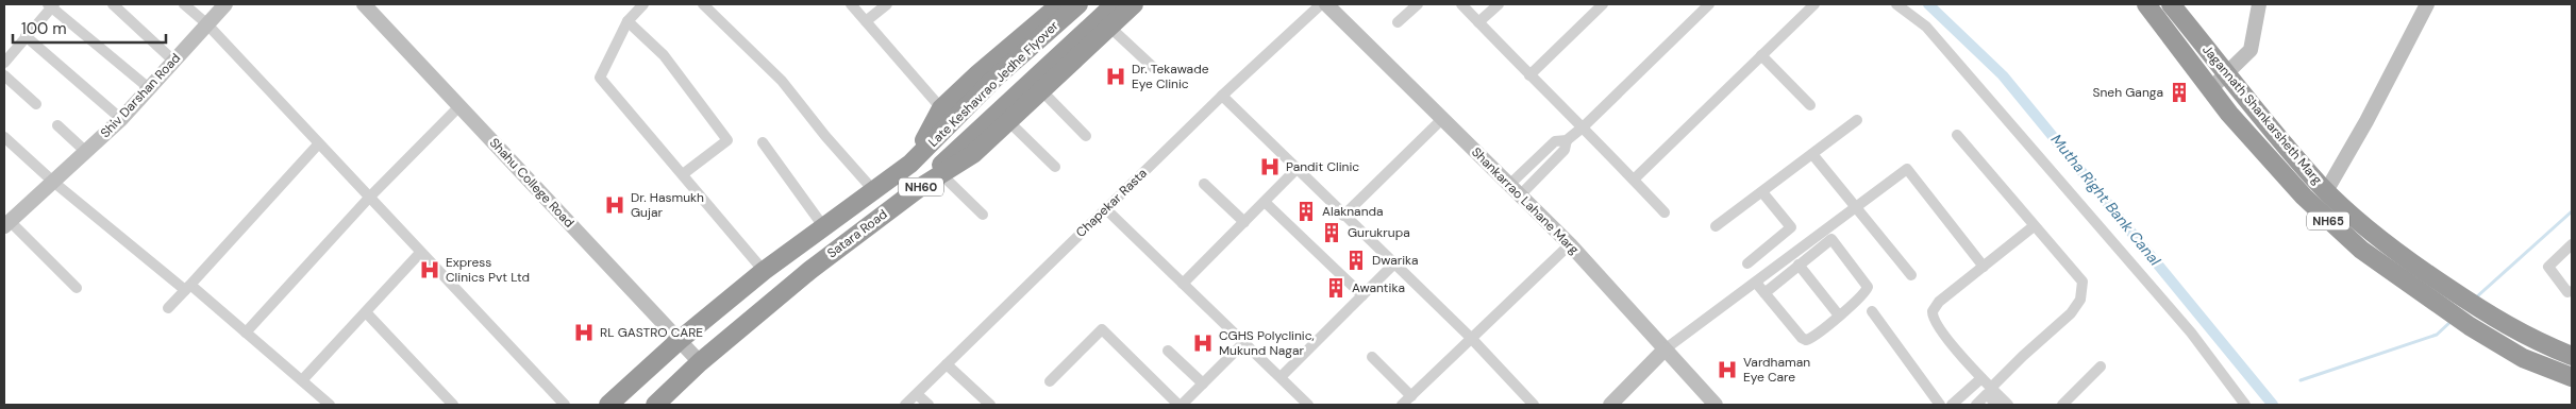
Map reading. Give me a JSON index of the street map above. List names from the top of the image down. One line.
{"streets":{"highway":["Late Keshavrao Jedhe Flyover","Jagannath Shankarsheth Marg","NH60","NH65","Satara Road"],"street":["Shiv Darshan Road","Shahu College Road","Shankarrao Lahane Marg","Chapekar Rasta"]},"crossings":[["Late Keshavrao Jedhe Flyover","Satara Road"],["Shahu College Road","Satara Road"]],"water":["Mutha Right Bank Canal"],"places":{"hospital":["Dr. Tekawade Eye Clinic","Pandit Clinic","Dr. Hasmukh Gujar","Express Clinics Pvt Ltd","RL GASTRO CARE","CGHS Polyclinic, Mukund Nagar","Vardhaman Eye Care"],"building":["Sneh Ganga","Alaknanda","Gurukrupa","Dwarika","Awantika"]},"scale_bar":"100 m"}
